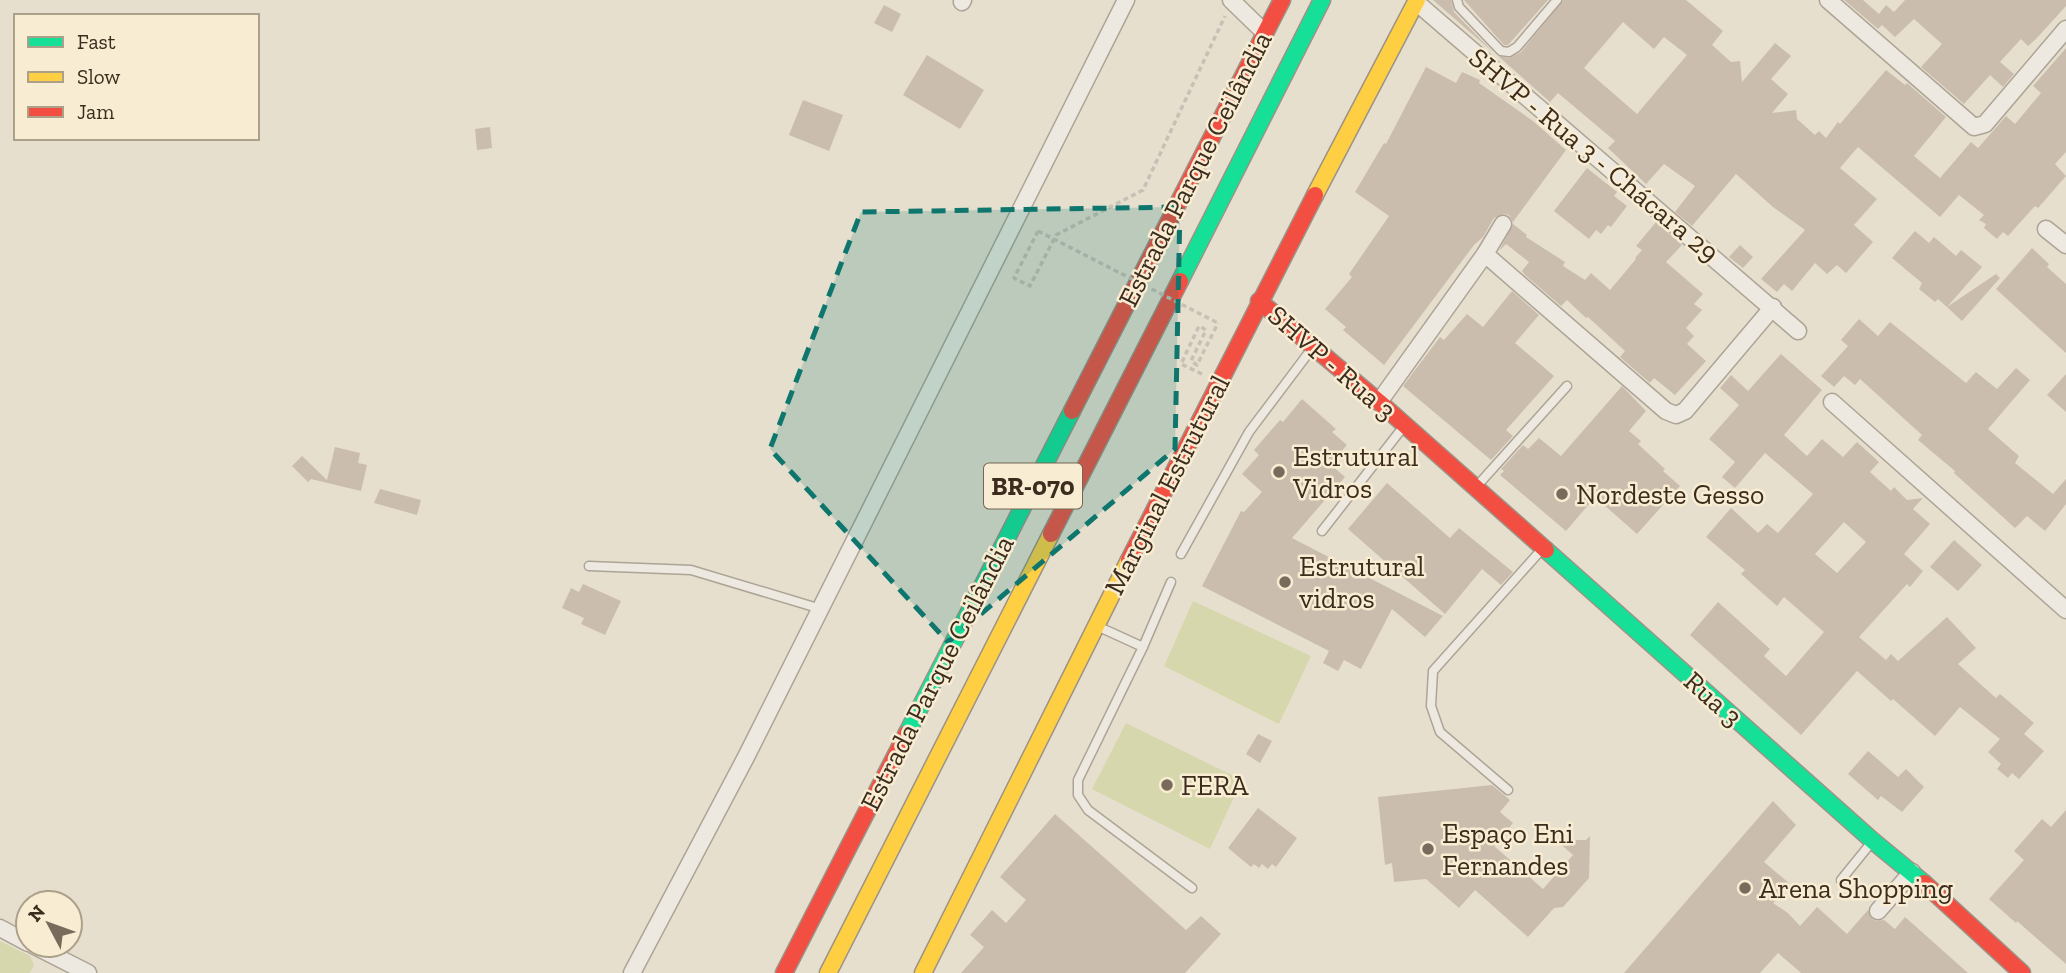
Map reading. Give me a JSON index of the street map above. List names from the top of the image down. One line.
{"streets":{"main road":["Estrada Parque Ceilândia","SHVP - Rua 3","Marginal Estrutural","BR-070","Rua 3"],"street":["SHVP - Rua 3 - Chácara 29"]},"crossings":[["SHVP - Rua 3 - Chácara 29","Marginal Estrutural"],["SHVP - Rua 3","Marginal Estrutural"],["SHVP - Rua 3","Rua 3"]],"places":["Estrutural Vidros","Nordeste Gesso","Estrutural vidros","FERA","Espaço Eni Fernandes","Arena Shopping"],"legend":["Fast","Slow","Jam"],"north":"top left"}
